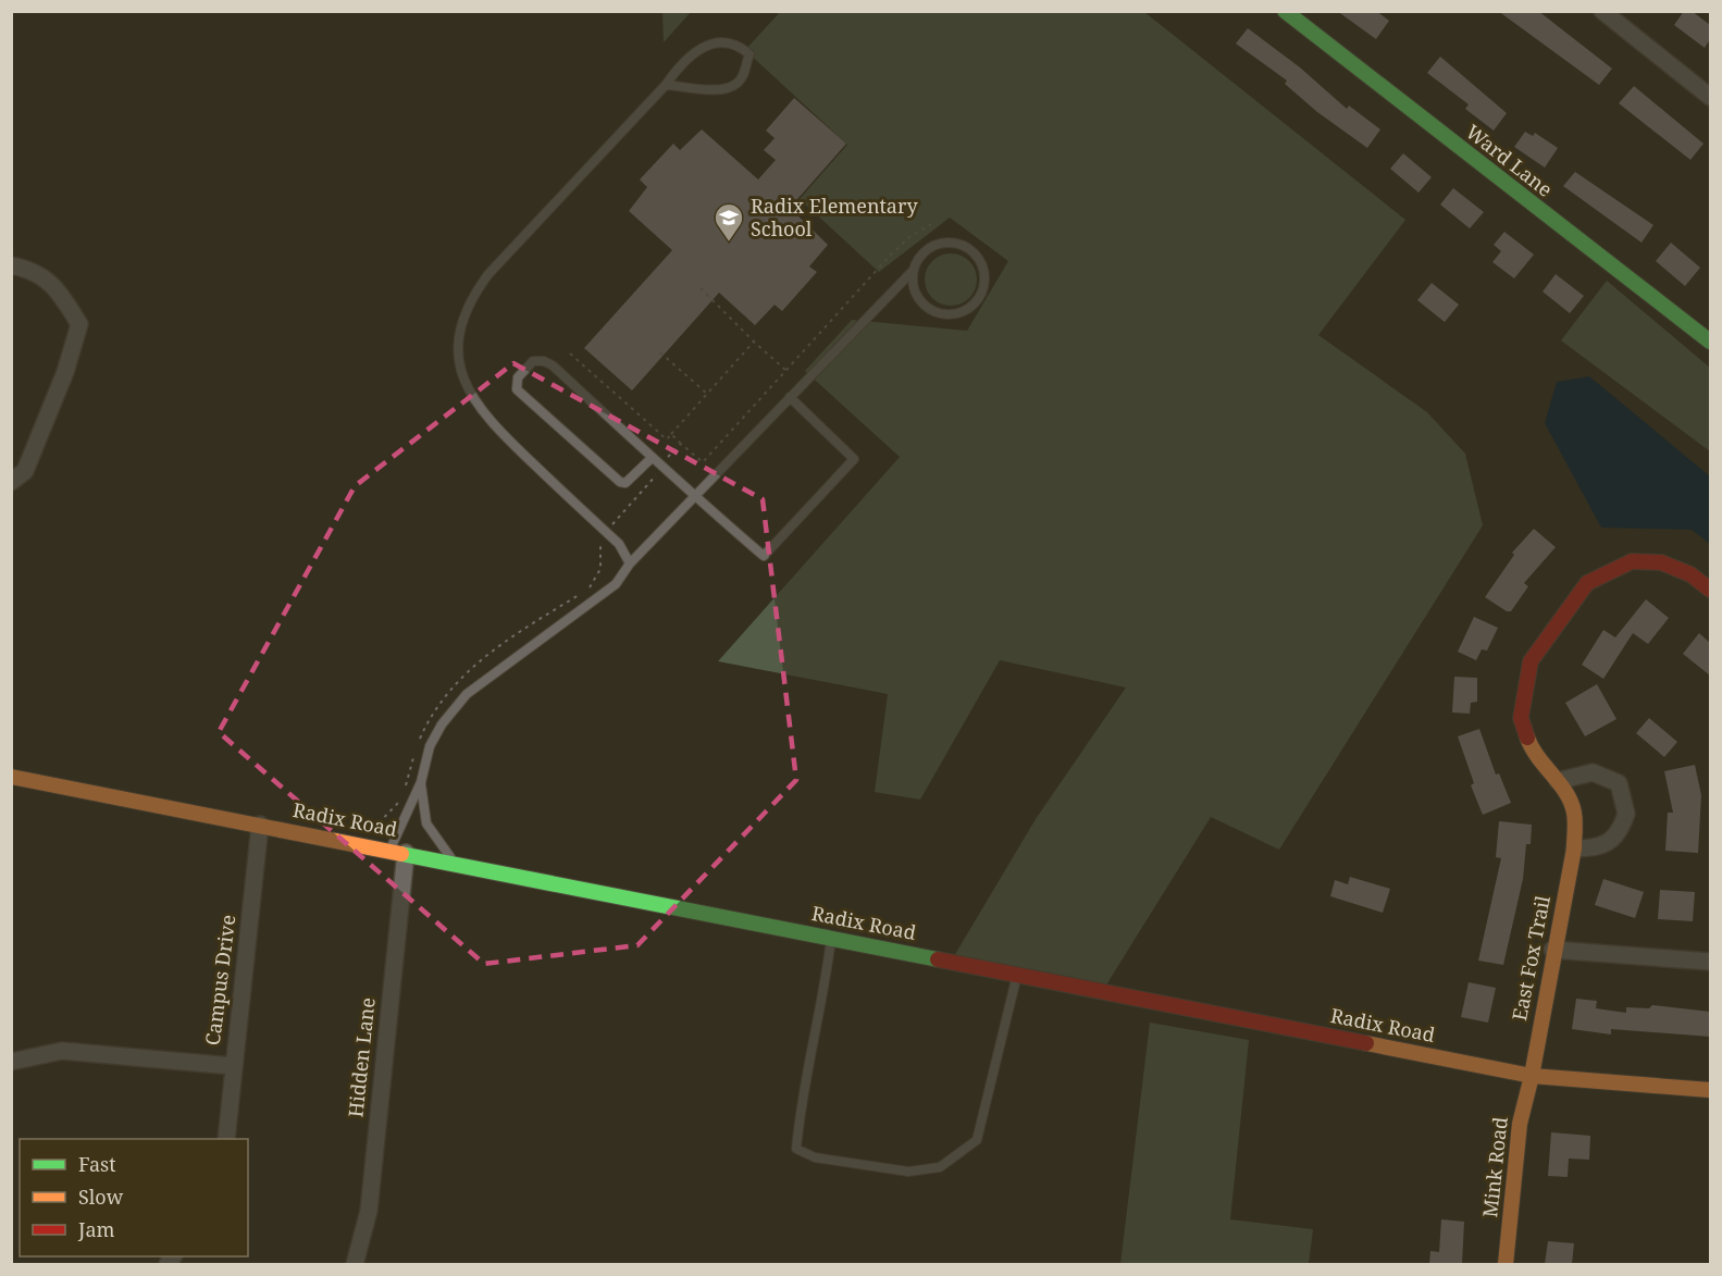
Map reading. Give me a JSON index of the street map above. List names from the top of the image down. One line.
{"streets":{"street":["Ward Lane","Radix Road","East Fox Trail","Campus Drive","Hidden Lane","Mink Road"]},"crossings":[["Radix Road","East Fox Trail"],["Radix Road","Campus Drive"],["Radix Road","Hidden Lane"],["Radix Road","Mink Road"],["East Fox Trail","Mink Road"]],"places":{"school or university":["Radix Elementary School"]},"legend":["Fast","Slow","Jam"]}
